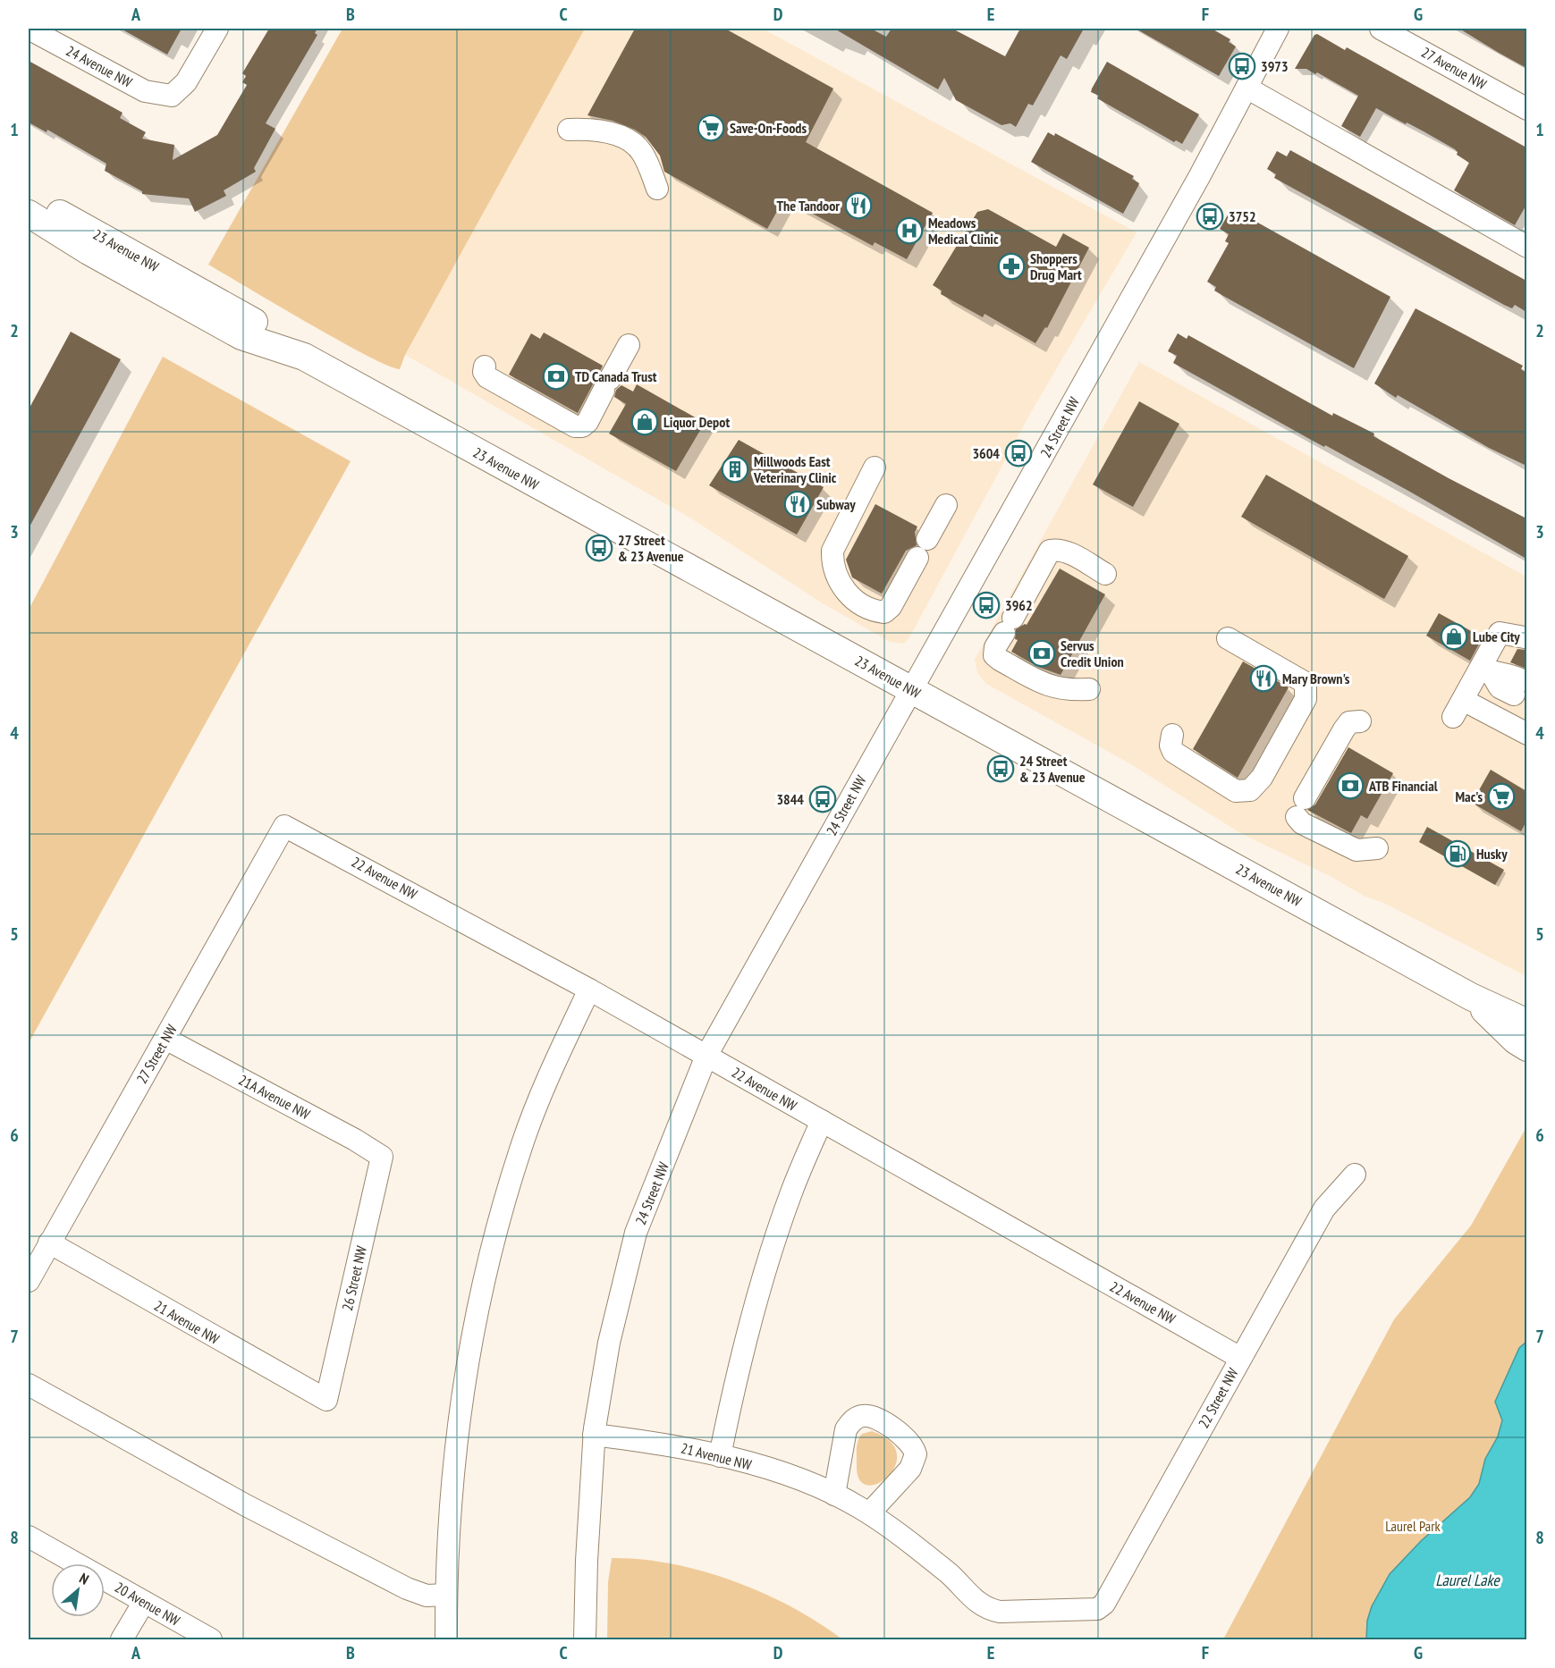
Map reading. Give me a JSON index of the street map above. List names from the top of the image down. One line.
{"streets":{"main road":["23 Avenue NW"],"street":["24 Avenue NW","27 Avenue NW","24 Street NW","22 Avenue NW","27 Street NW","21A Avenue NW","26 Street NW","21 Avenue NW","22 Street NW","20 Avenue NW"]},"crossings":[["23 Avenue NW","24 Street NW"],["24 Street NW","22 Avenue NW"],["24 Street NW","21 Avenue NW"],["22 Avenue NW","27 Street NW"],["22 Avenue NW","22 Street NW"],["27 Street NW","21A Avenue NW"],["27 Street NW","21 Avenue NW"],["21A Avenue NW","26 Street NW"],["26 Street NW","21 Avenue NW"],["21 Avenue NW","22 Street NW"]],"water":["Laurel Lake"],"parks":["Laurel Park"],"places":{"bus stop":["3973","3752","3604","27 Street & 23 Avenue","3962","24 Street & 23 Avenue","3844"],"supermarket":["Save-On-Foods","Mac's"],"restaurant":["The Tandoor","Subway","Mary Brown's"],"hospital":["Meadows Medical Clinic"],"pharmacy":["Shoppers Drug Mart"],"bank":["TD Canada Trust","Servus Credit Union","ATB Financial"],"shop":["Liquor Depot","Lube City"],"building":["Millwoods East Veterinary Clinic"],"fuel station":["Husky"]},"north":"top right","grid":{"columns":["A","B","C","D","E","F","G"],"rows":["1","2","3","4","5","6","7","8"]}}
